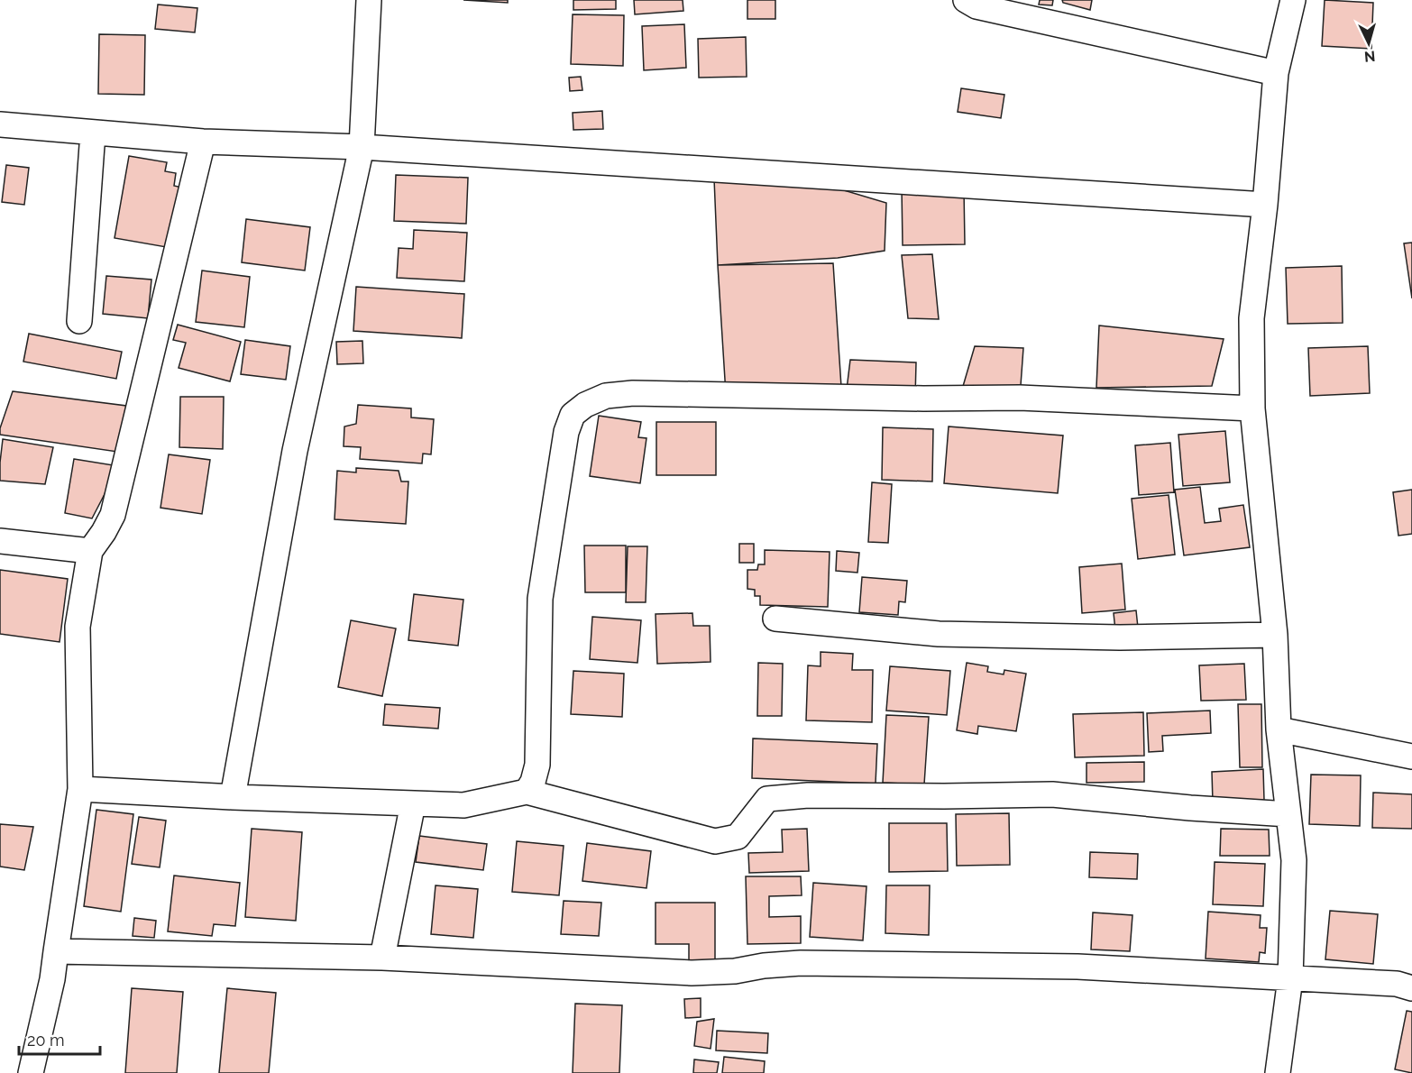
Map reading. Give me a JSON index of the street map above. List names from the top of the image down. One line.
{"scale_bar":"20 m","north":"bottom"}
